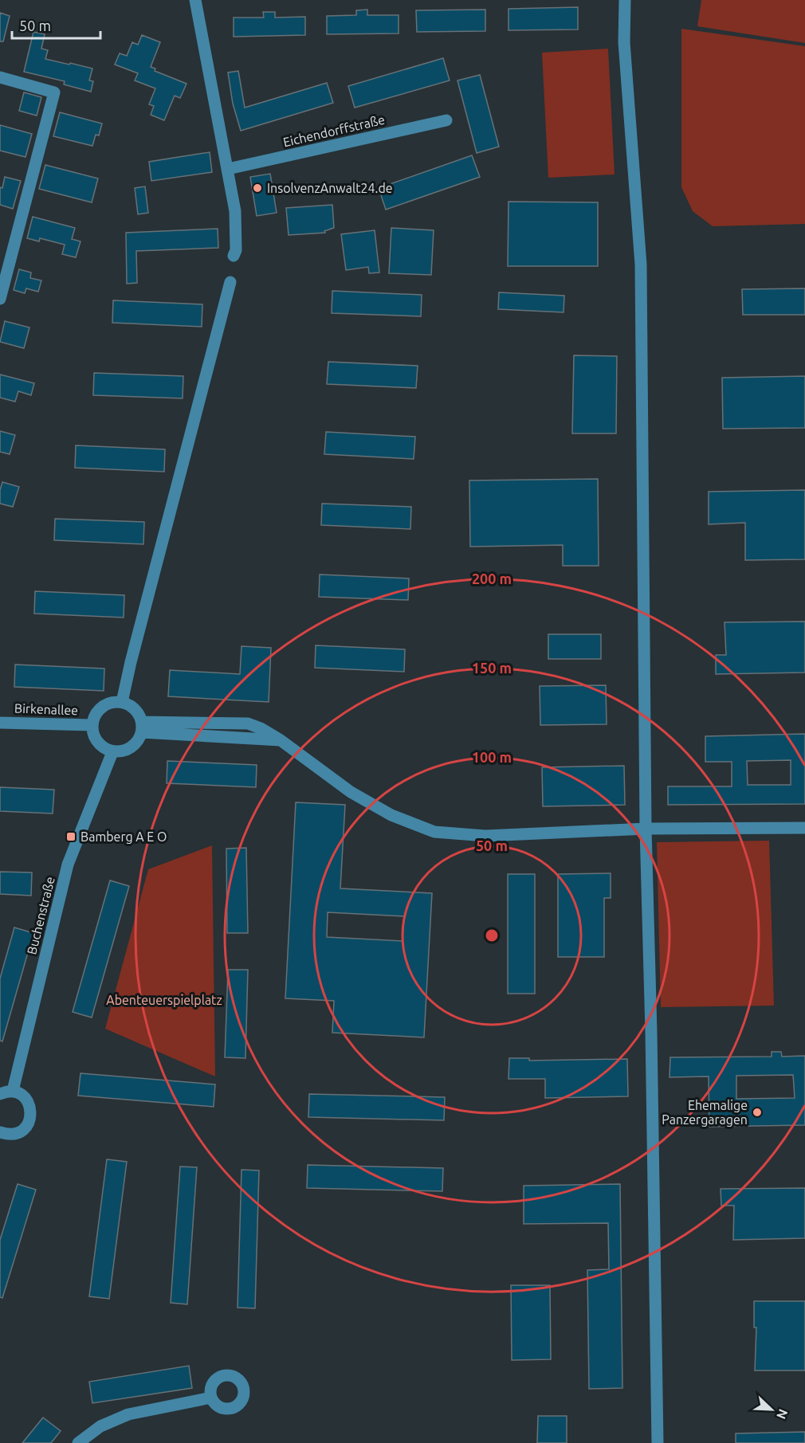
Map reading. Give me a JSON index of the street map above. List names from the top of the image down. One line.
{"streets":{"street":["Eichendorffstraße","Birkenallee","Buchenstraße"]},"crossings":[["Birkenallee","Buchenstraße"]],"parks":["Abenteuerspielplatz"],"places":{"other":["InsolvenzAnwalt24.de","Ehemalige Panzergaragen"],"transit":["Bamberg A E O"]},"scale_bar":"50 m","north":"bottom right","rings":["200 m","150 m","100 m","50 m"]}
